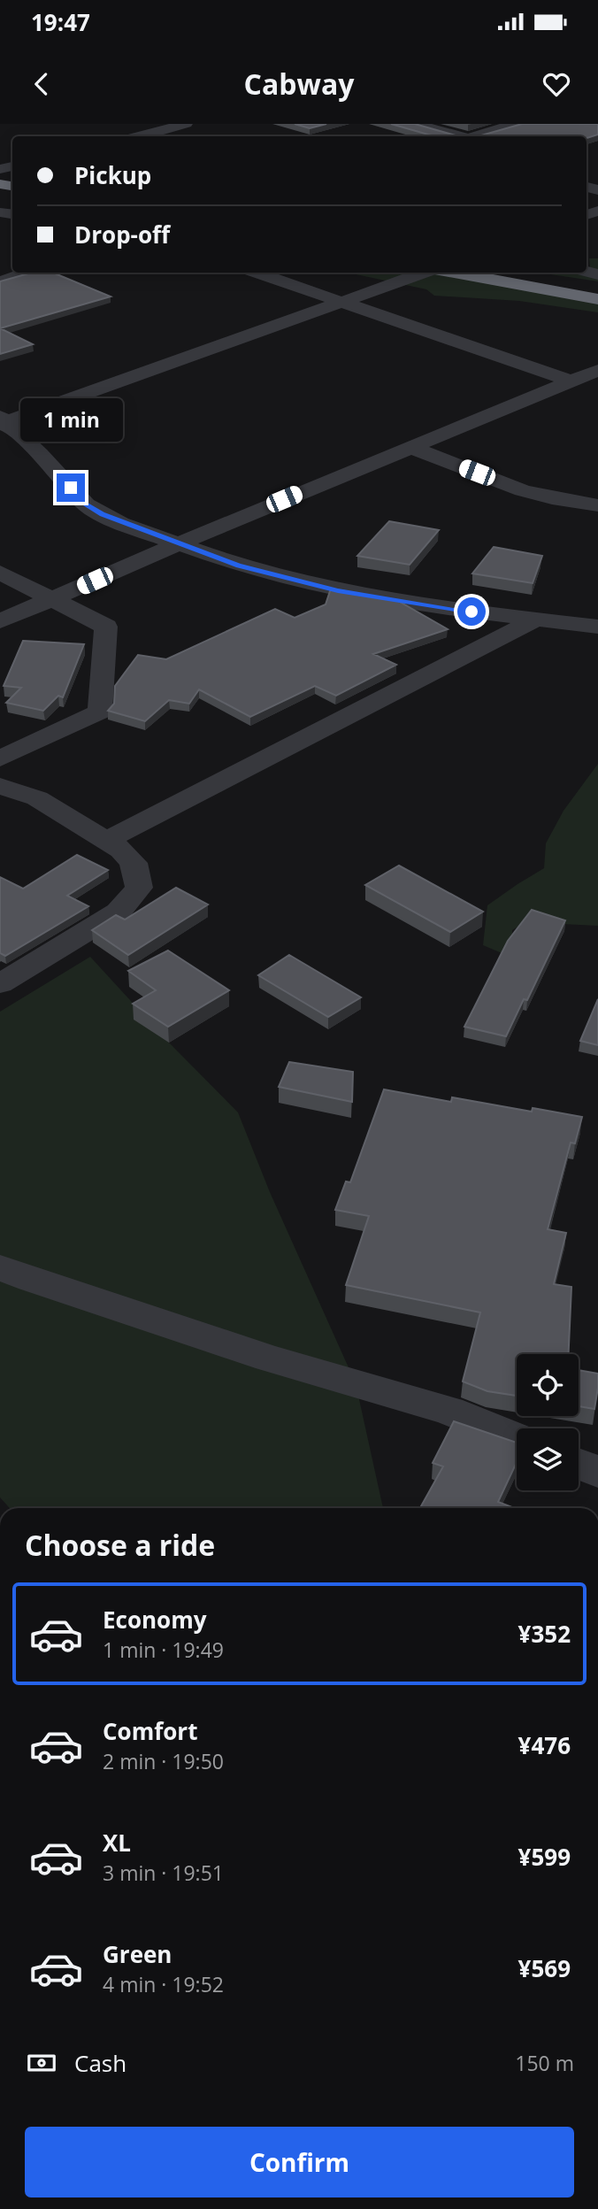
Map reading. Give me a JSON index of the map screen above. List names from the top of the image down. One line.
{"page":{"status":"19:47","header":"Cabway","banner":["Pickup","Drop-off"],"bubble":"1 min","heading":"Choose a ride","list":[{"name":"Economy","note":"1 min · 19:49","value":"¥352"},{"name":"Comfort","note":"2 min · 19:50","value":"¥476"},{"name":"XL","note":"3 min · 19:51","value":"¥599"},{"name":"Green","note":"4 min · 19:52","value":"¥569"}],"pay":["Cash","150 m"],"buttons":"Confirm"}}
